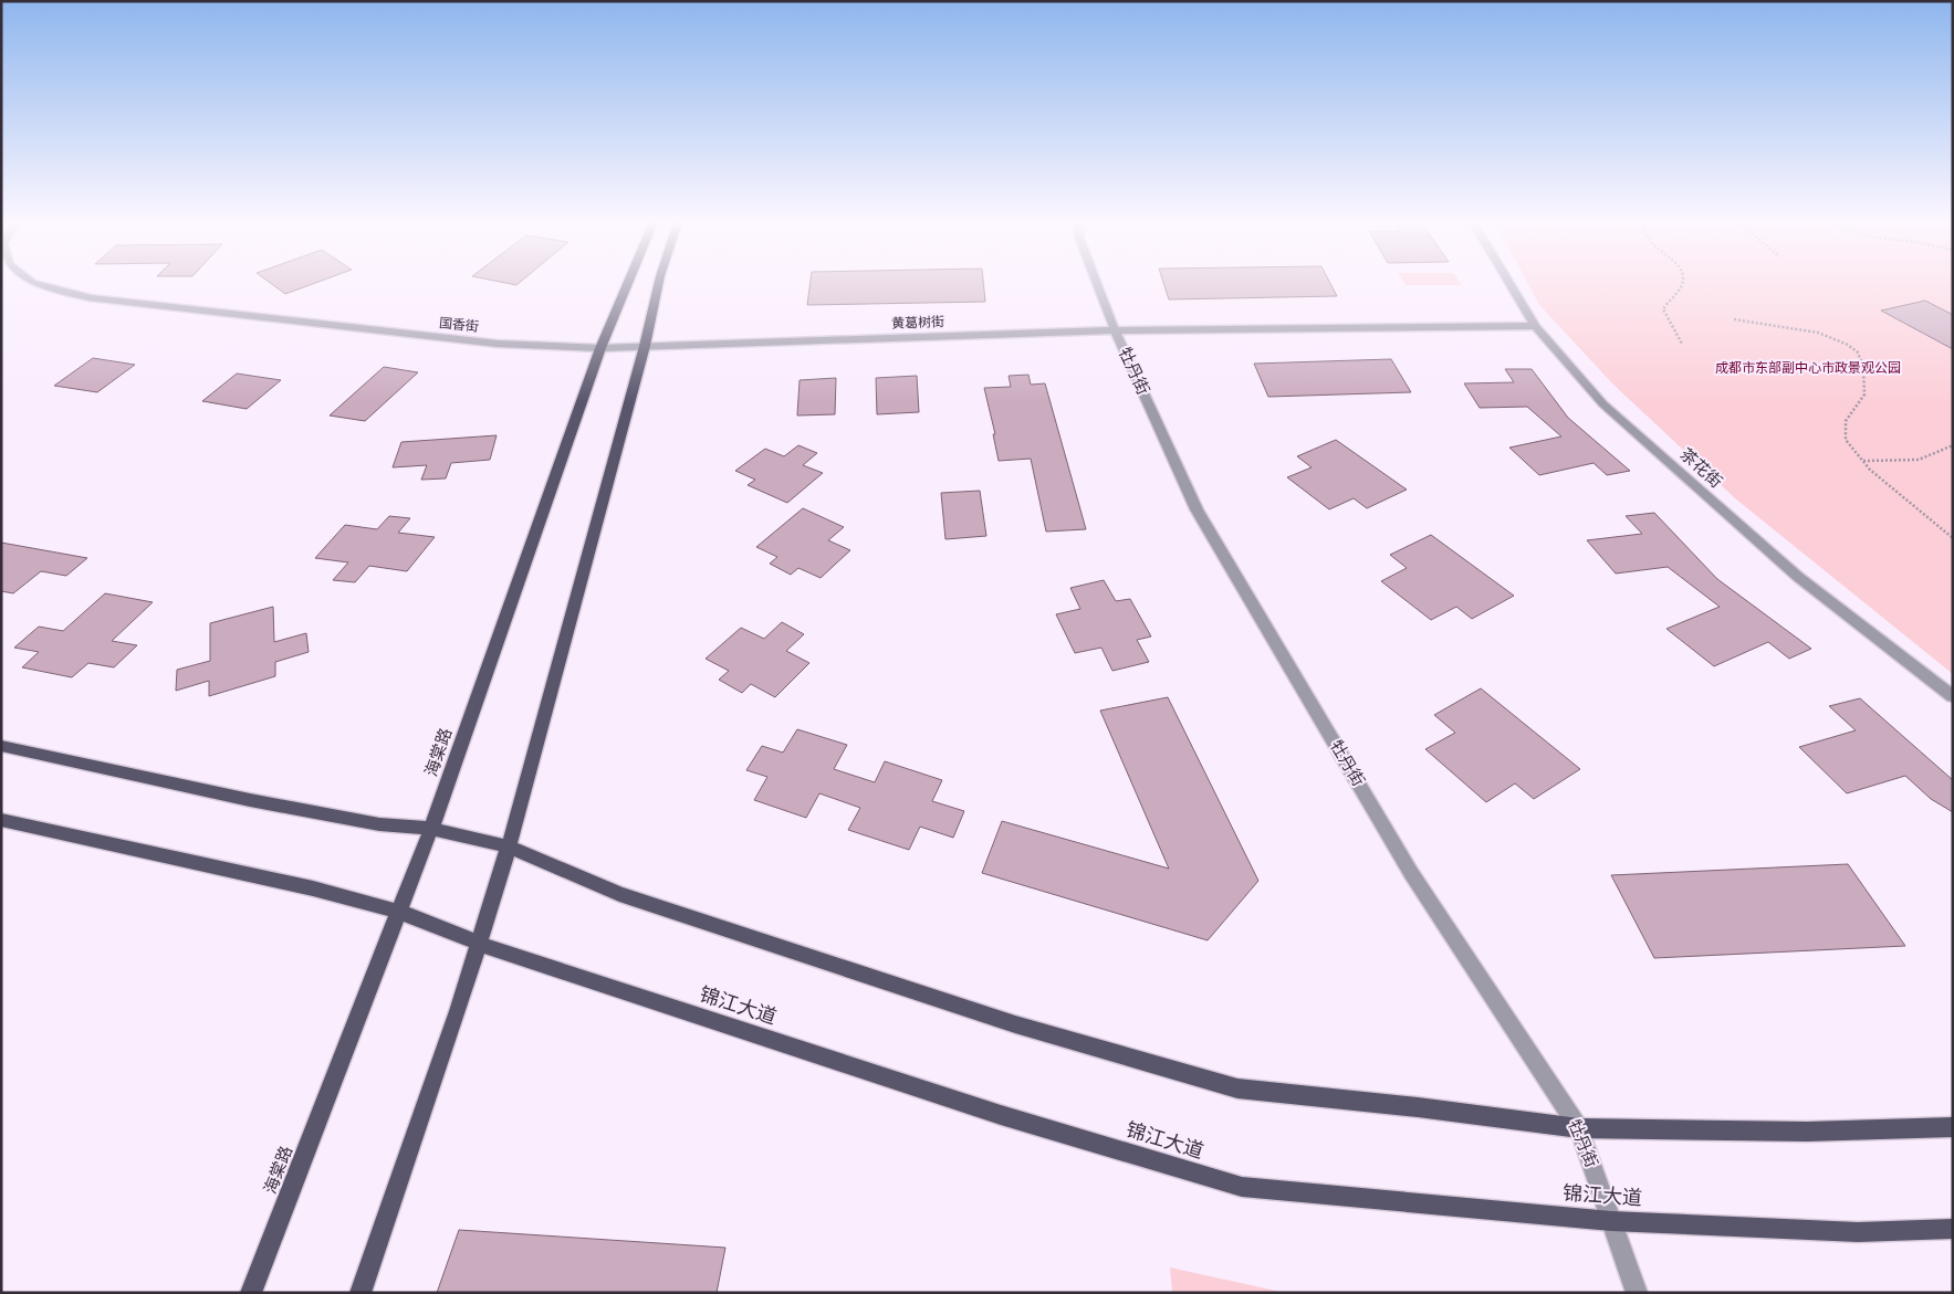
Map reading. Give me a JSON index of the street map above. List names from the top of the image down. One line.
{"streets":{"main road":["海棠路","锦江大道"],"street":["黄葛树街","国香街","牡丹街","茶花街"]},"crossings":[["黄葛树街","国香街"],["黄葛树街","牡丹街"],["黄葛树街","茶花街"],["黄葛树街","海棠路"],["国香街","海棠路"],["牡丹街","锦江大道"],["海棠路","锦江大道"]],"parks":["成都市东部副中心市政景观公园"]}
